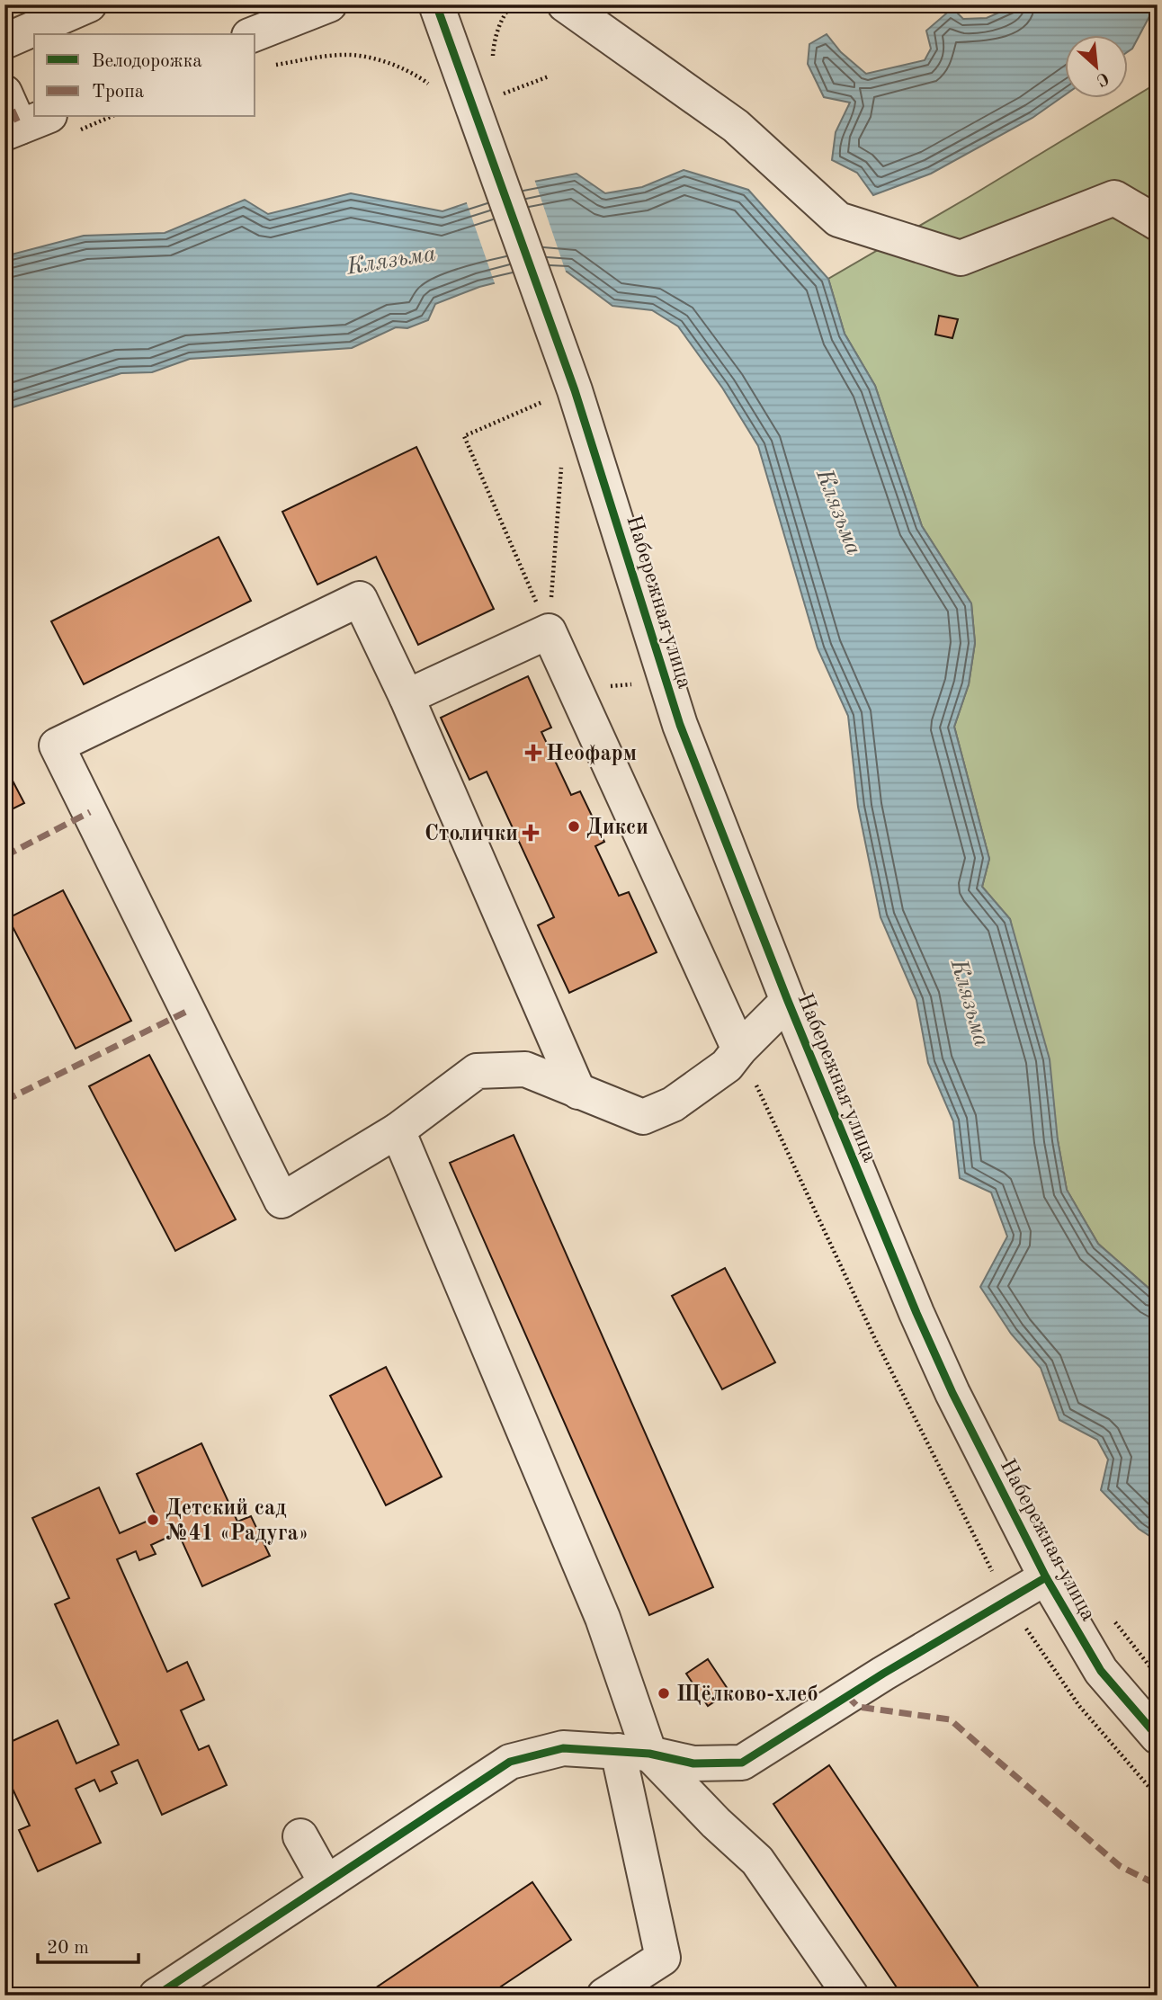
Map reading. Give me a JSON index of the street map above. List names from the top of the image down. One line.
{"streets":{"street":["Набережная улица"]},"water":["Клязьма"],"places":{"health":["Неофарм","Столички"],"other":["Дикси","Детский сад №41 «Радуга»","Щёлково-хлеб"]},"legend":["Велодорожка","Тропа"],"scale_bar":"20 m","north":"bottom right"}
